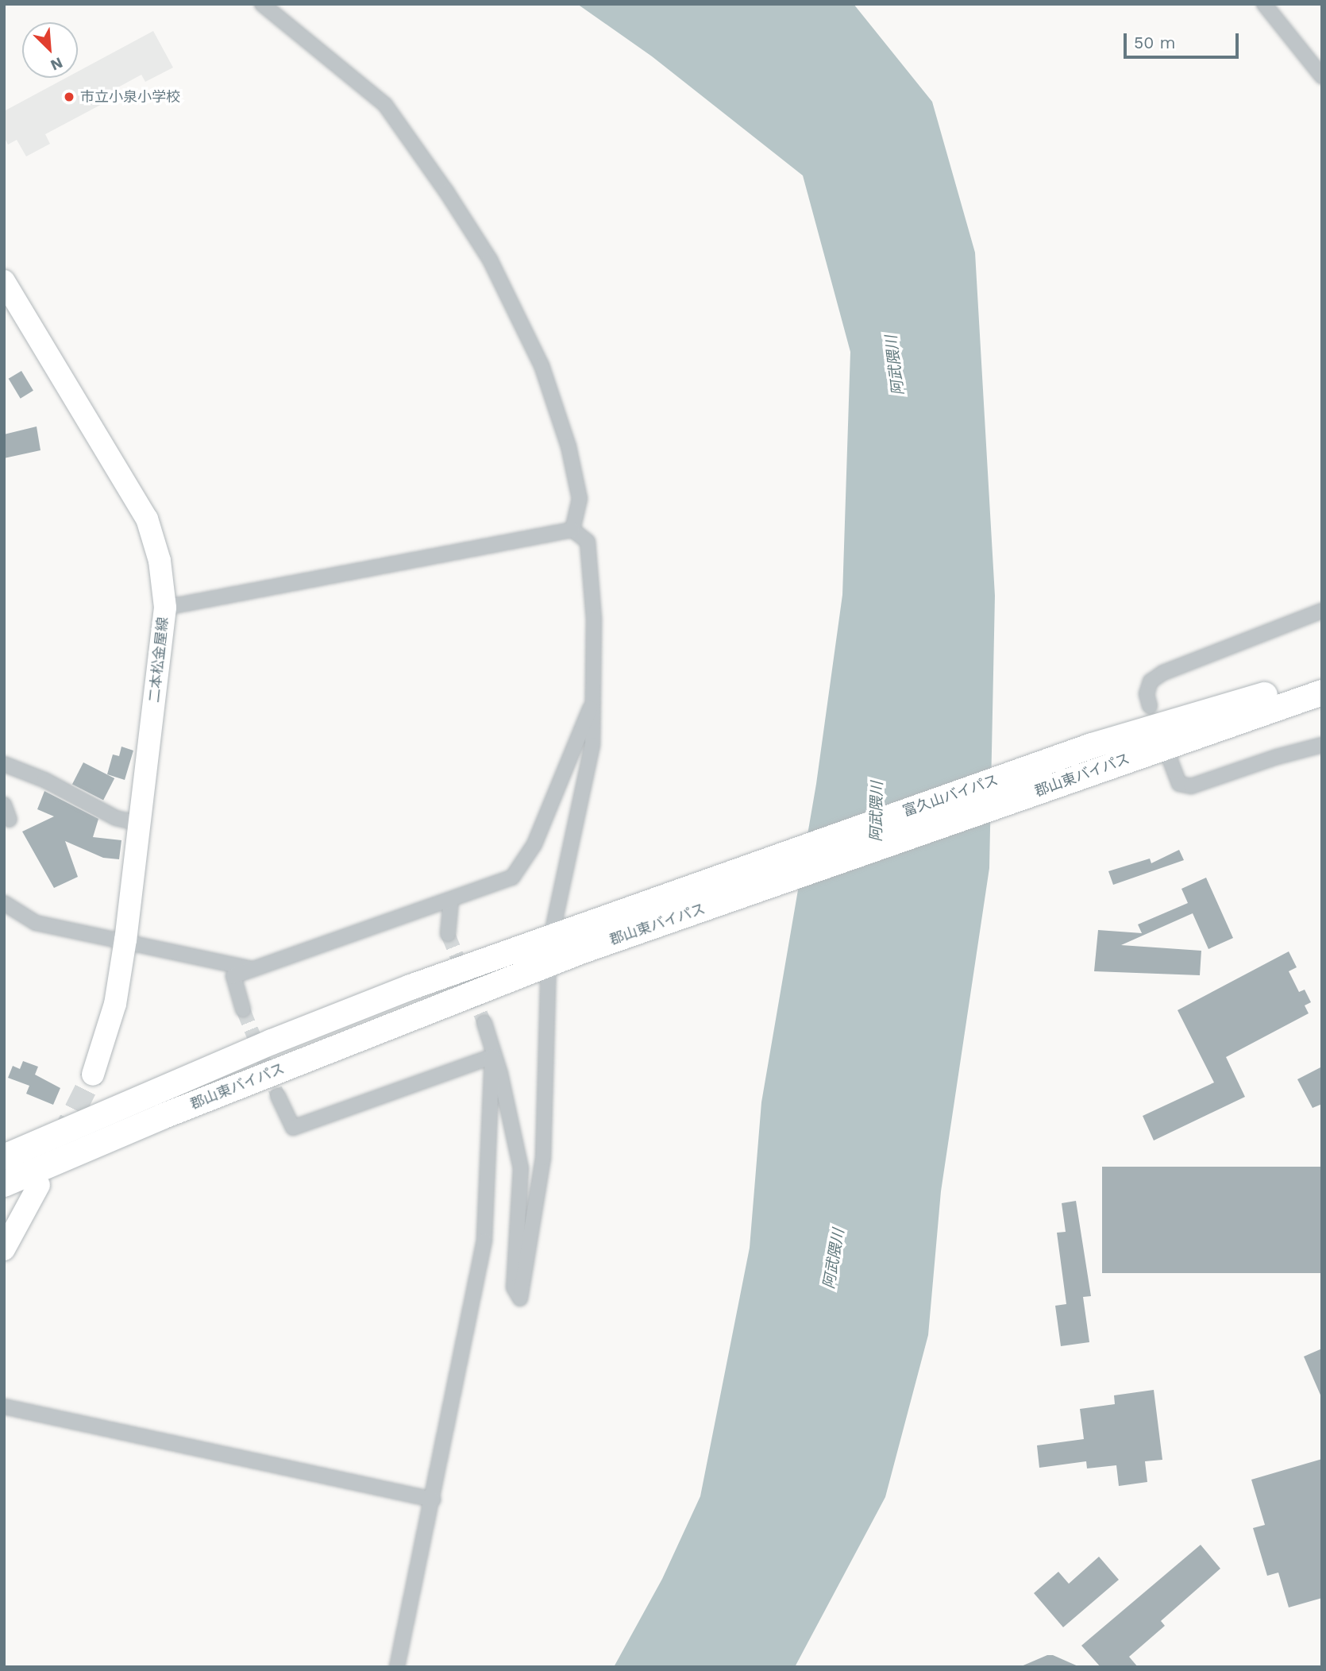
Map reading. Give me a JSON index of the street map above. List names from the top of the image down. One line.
{"streets":{"highway":["郡山東バイパス","富久山バイパス"],"main road":["二本松金屋線"]},"crossings":[["郡山東バイパス","富久山バイパス"]],"water":["阿武隈川"],"places":["市立小泉小学校"],"scale_bar":"50 m","north":"bottom right"}
